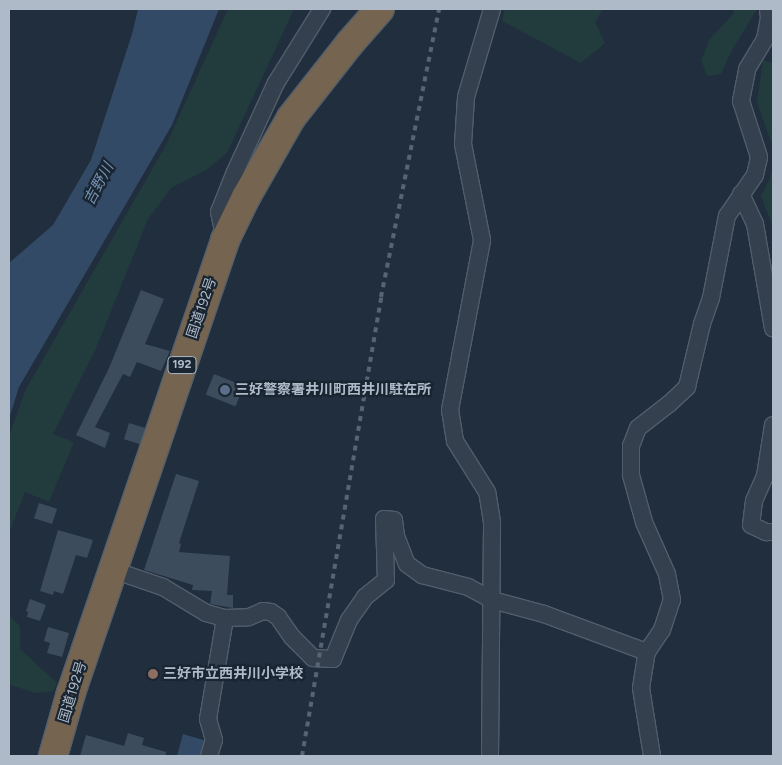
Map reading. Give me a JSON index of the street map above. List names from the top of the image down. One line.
{"streets":{"highway":["国道192号","192"]},"water":["吉野川"],"places":["三好警察署井川町西井川駐在所","三好市立西井川小学校"]}
